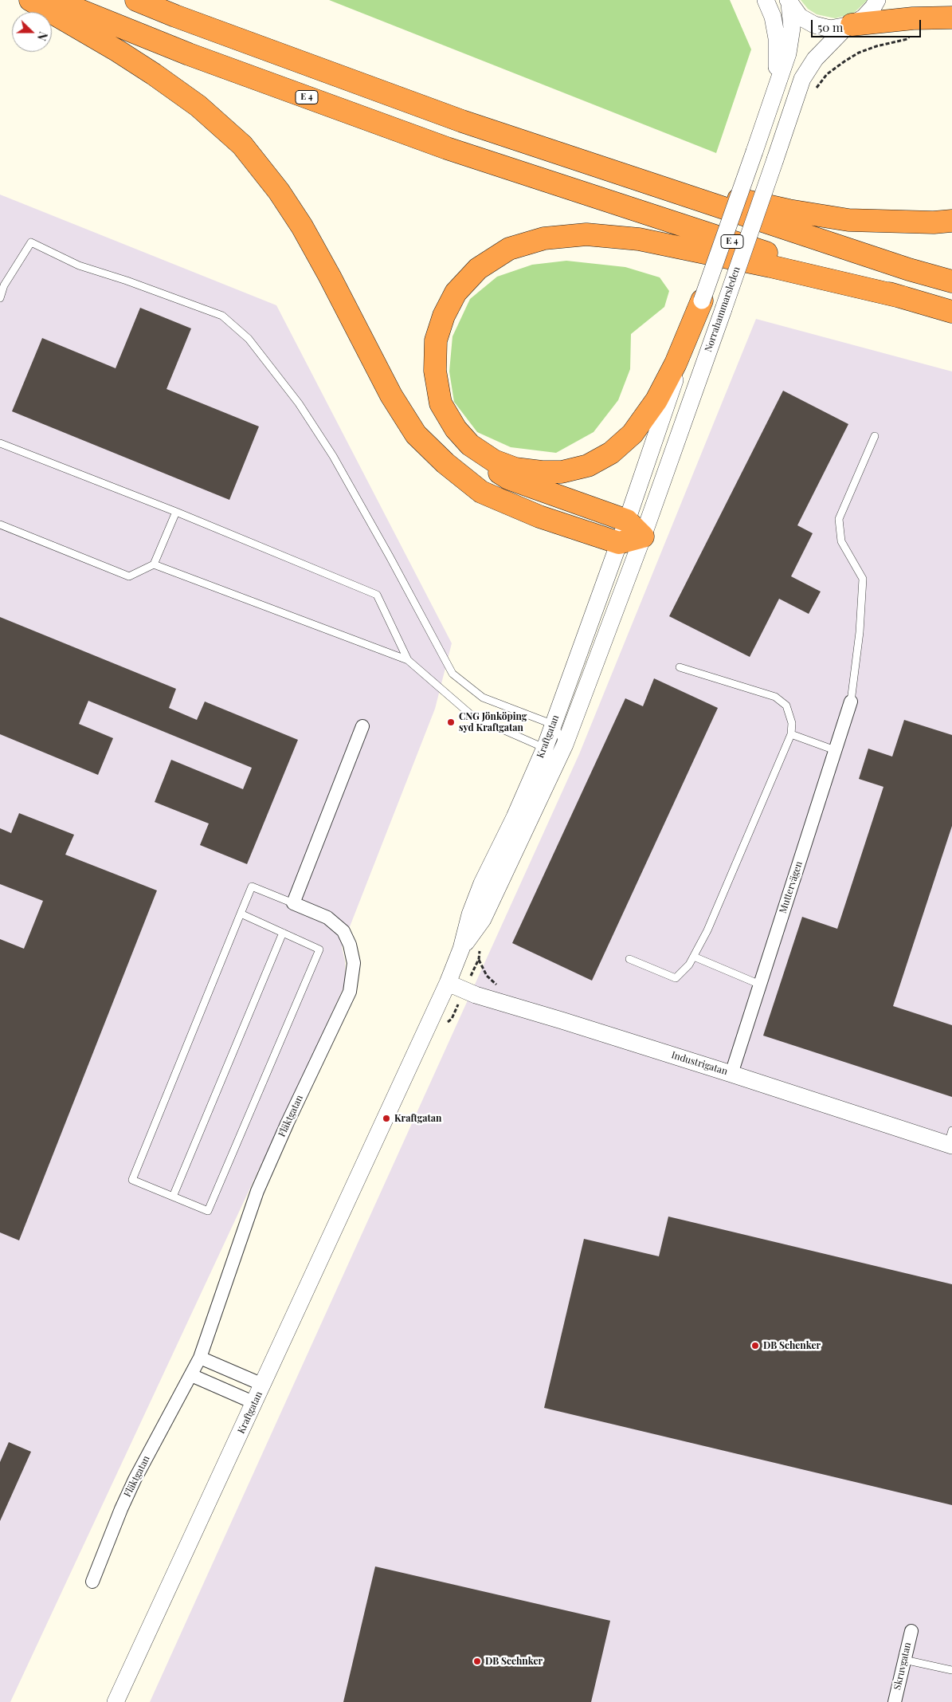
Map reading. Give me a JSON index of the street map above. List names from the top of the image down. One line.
{"streets":{"highway":["E 4"],"street":["Norrahammarsleden","Kraftgatan","Muttervägen","Industrigatan","Fläktgatan","Skruvgatan"]},"crossings":[["Norrahammarsleden","Kraftgatan"],["Kraftgatan","Industrigatan"],["Muttervägen","Industrigatan"]],"places":["CNG Jönköping syd Kraftgatan","Kraftgatan","DB Schenker","DB Scehnker"],"scale_bar":"50 m","north":"right"}
